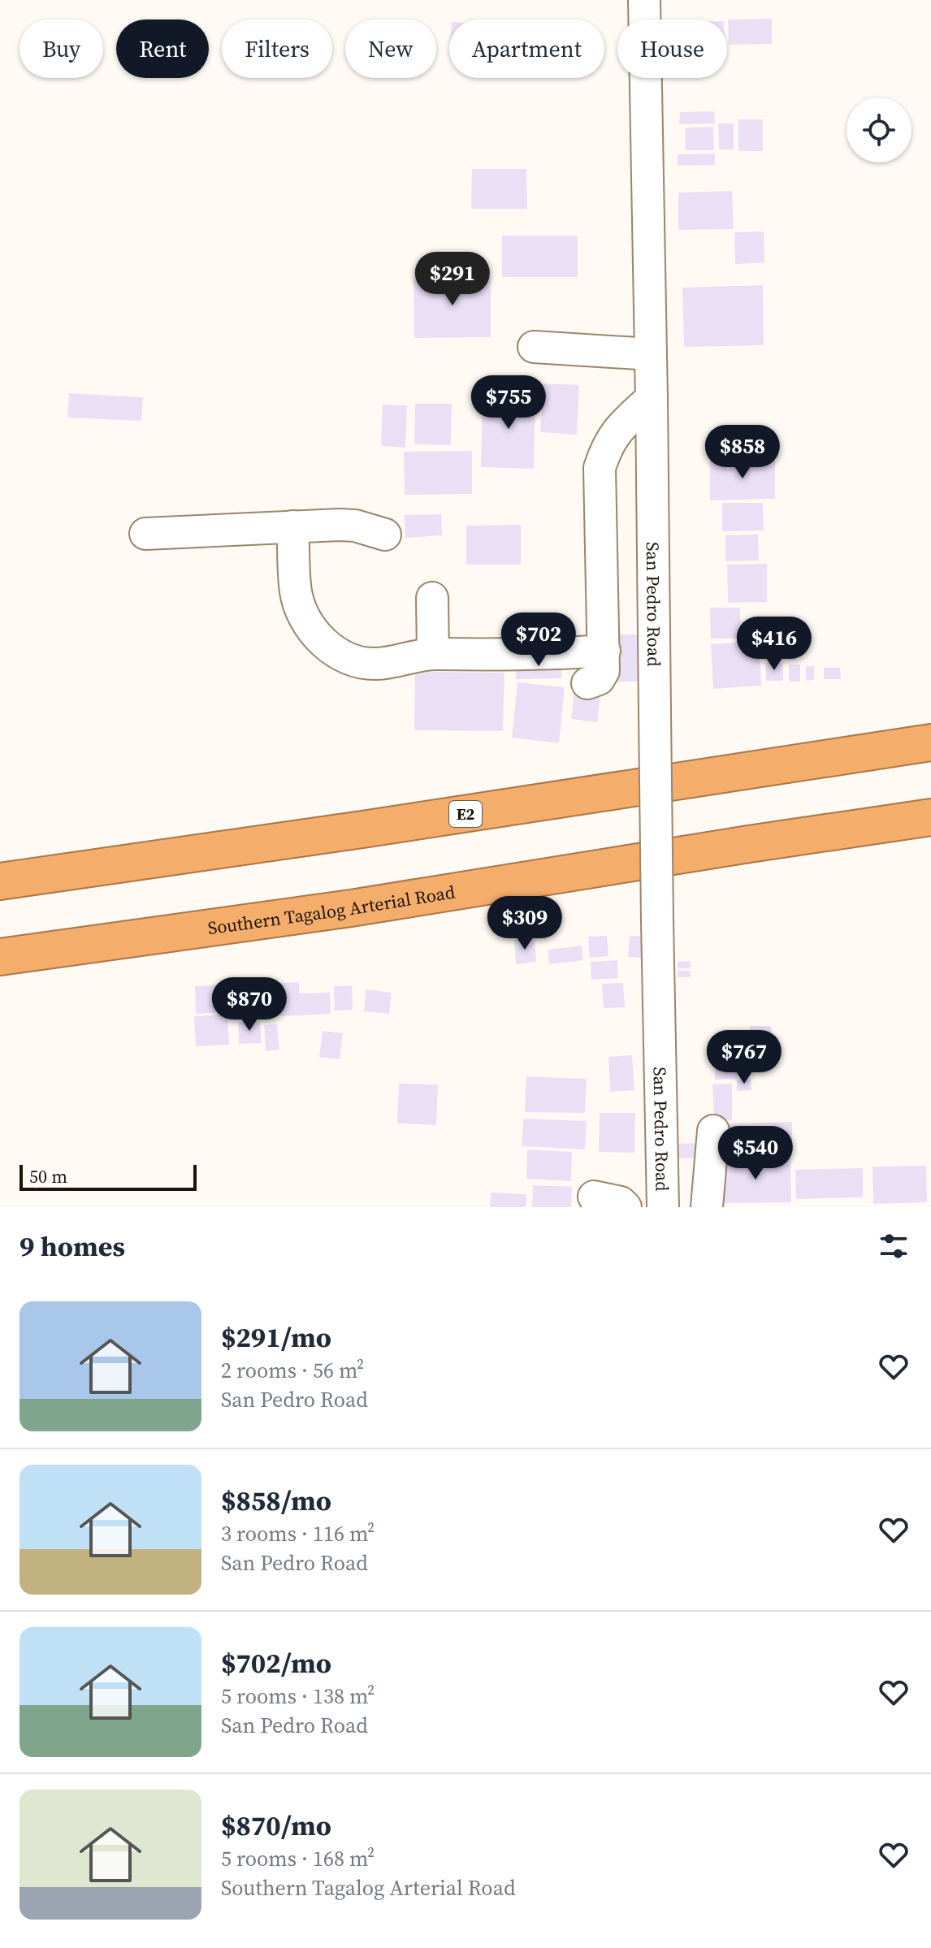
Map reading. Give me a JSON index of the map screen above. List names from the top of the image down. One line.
{"streets":{"highway":["E2","Southern Tagalog Arterial Road"],"street":["San Pedro Road"]},"scale_bar":"50 m","page":{"chip":["Buy","Rent","Filters","New","Apartment","House"],"price":["$291","$755","$858","$702","$416","$309","$870","$767","$540"],"scale":"50 m","heading":"9 homes","list":[{"name":"$291/mo","note":"2 rooms · 56 m² · San Pedro Road"},{"name":"$858/mo","note":"3 rooms · 116 m² · San Pedro Road"},{"name":"$702/mo","note":"5 rooms · 138 m² · San Pedro Road"},{"name":"$870/mo","note":"5 rooms · 168 m² · Southern Tagalog Arterial Road"}]}}
